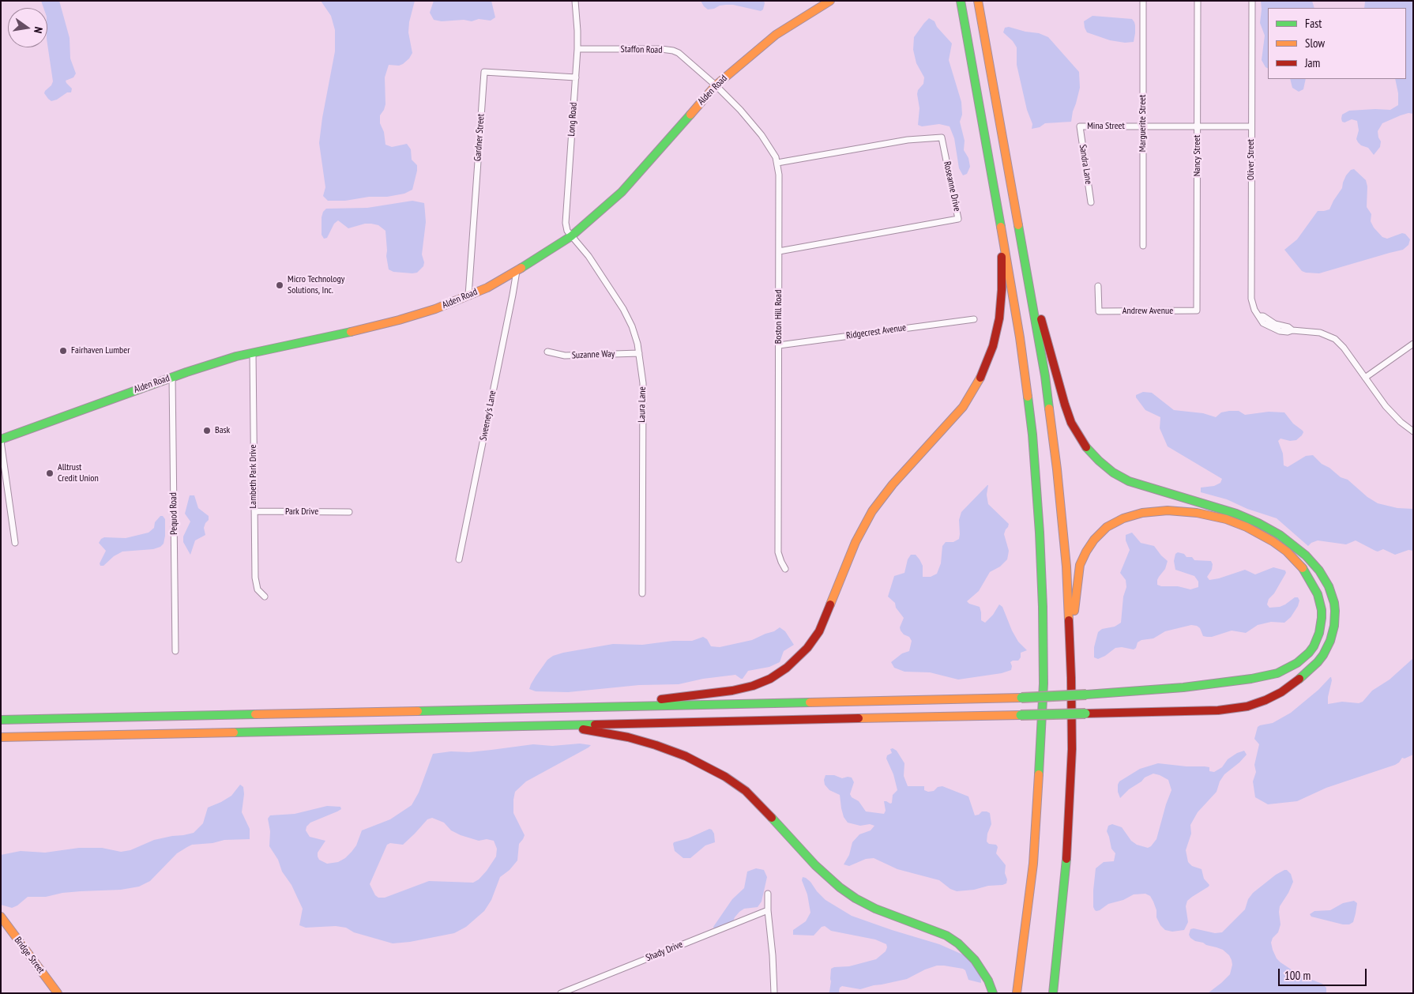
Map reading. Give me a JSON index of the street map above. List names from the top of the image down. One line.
{"streets":{"main road":["Alden Road","Bridge Street"],"street":["Staffon Road","Long Road","Marguerite Street","Mina Street","Gardner Street","Nancy Street","Oliver Street","Sandra Lane","Roseanne Drive","Andrew Avenue","Boston Hill Road","Ridgecrest Avenue","Suzanne Way","Laura Lane","Sweeney's Lane","Lambeth Park Drive","Park Drive","Pequod Road","Shady Drive"]},"crossings":[["Staffon Road","Alden Road"],["Staffon Road","Long Road"],["Staffon Road","Boston Hill Road"],["Alden Road","Long Road"],["Alden Road","Gardner Street"],["Alden Road","Boston Hill Road"],["Alden Road","Laura Lane"],["Alden Road","Sweeney's Lane"],["Alden Road","Lambeth Park Drive"],["Alden Road","Pequod Road"],["Long Road","Gardner Street"],["Long Road","Laura Lane"],["Marguerite Street","Mina Street"],["Mina Street","Nancy Street"],["Mina Street","Oliver Street"],["Mina Street","Sandra Lane"],["Nancy Street","Andrew Avenue"],["Roseanne Drive","Boston Hill Road"],["Boston Hill Road","Ridgecrest Avenue"],["Suzanne Way","Laura Lane"],["Lambeth Park Drive","Park Drive"]],"places":["Micro Technology Solutions, Inc.","Fairhaven Lumber","Bask","Alltrust Credit Union"],"legend":["Fast","Slow","Jam"],"scale_bar":"100 m","north":"right"}
